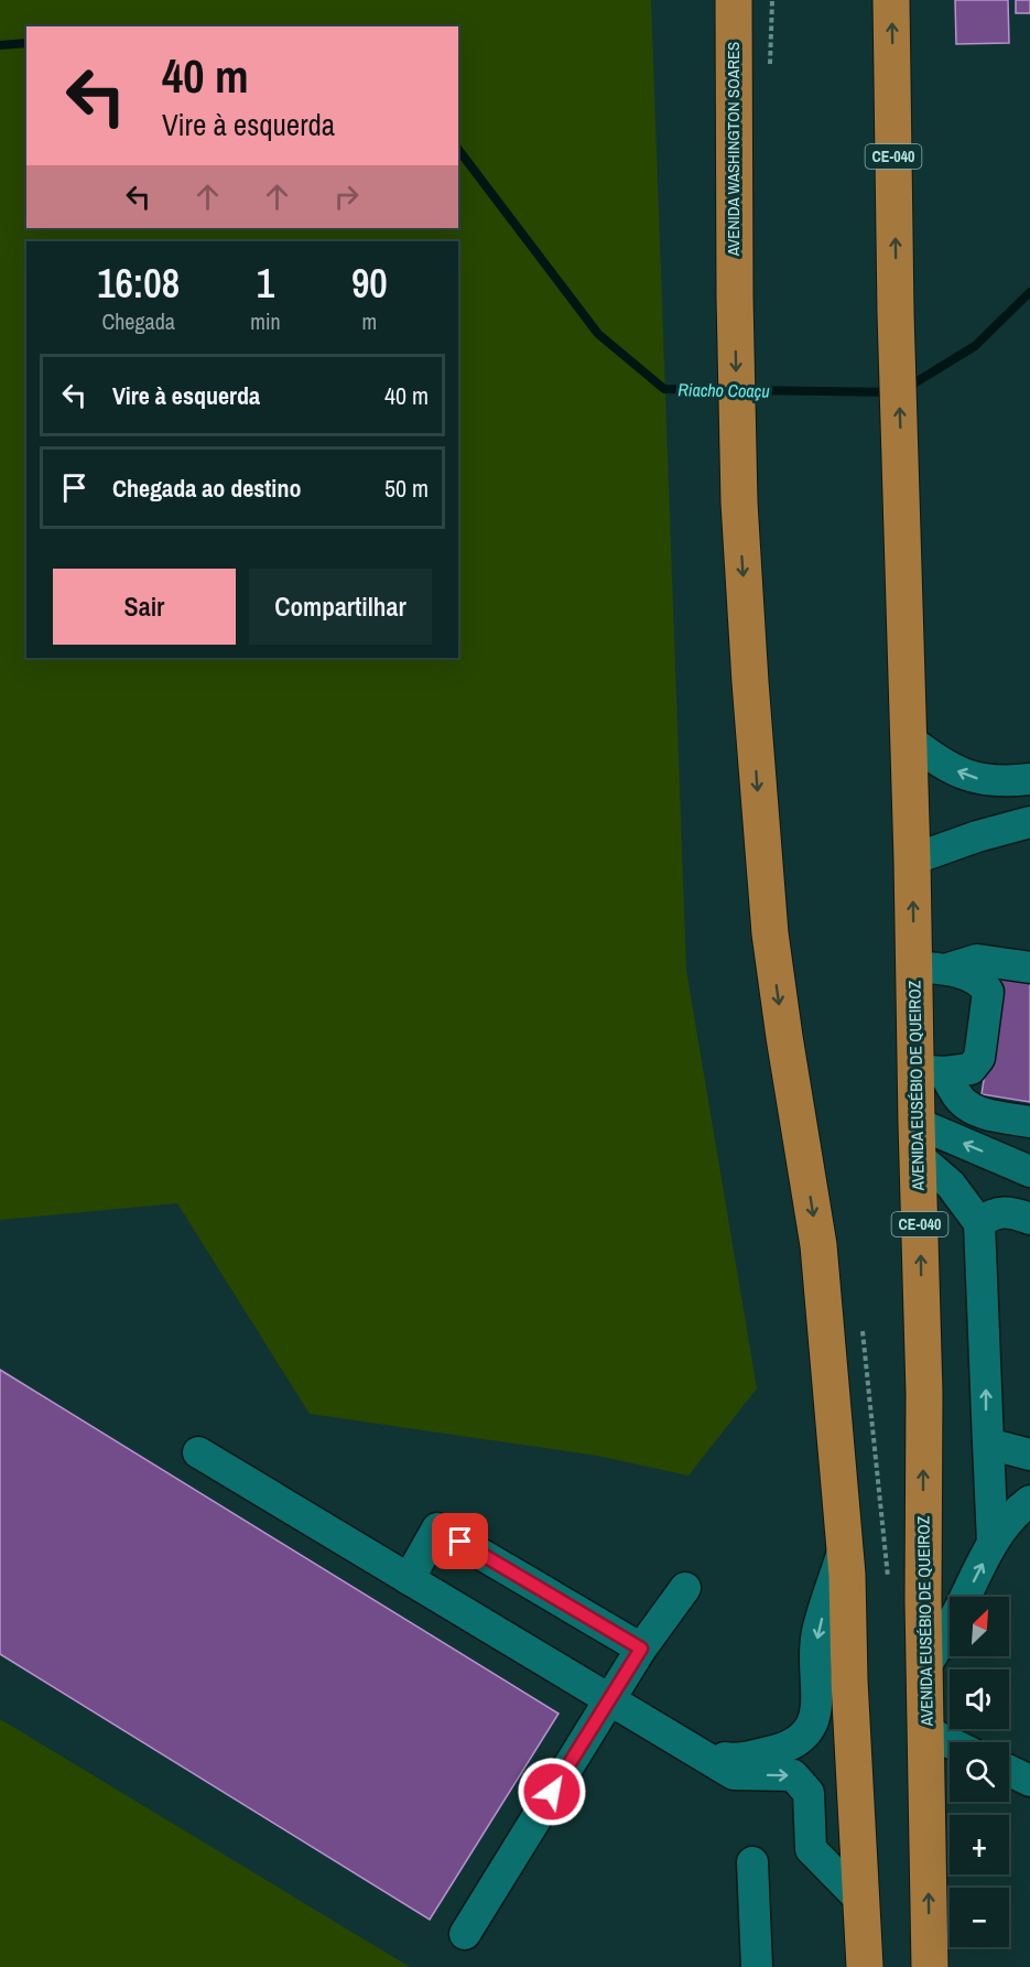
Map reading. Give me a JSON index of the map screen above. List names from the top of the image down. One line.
{"streets":{"highway":["AVENIDA WASHINGTON SOARES","CE-040","AVENIDA EUSÉBIO DE QUEIROZ"]},"one_way":["AVENIDA WASHINGTON SOARES","AVENIDA EUSÉBIO DE QUEIROZ"],"water":["Riacho Coaçu"],"north":"top right","page":{"turn":["40 m","Vire à esquerda"],"eta":["16:08","Chegada","1","min","90","m"],"list":[{"name":"Vire à esquerda","value":"40 m"},{"name":"Chegada ao destino","value":"50 m"}],"buttons":["Sair","Compartilhar"],"map_buttons":["+","−"]}}
